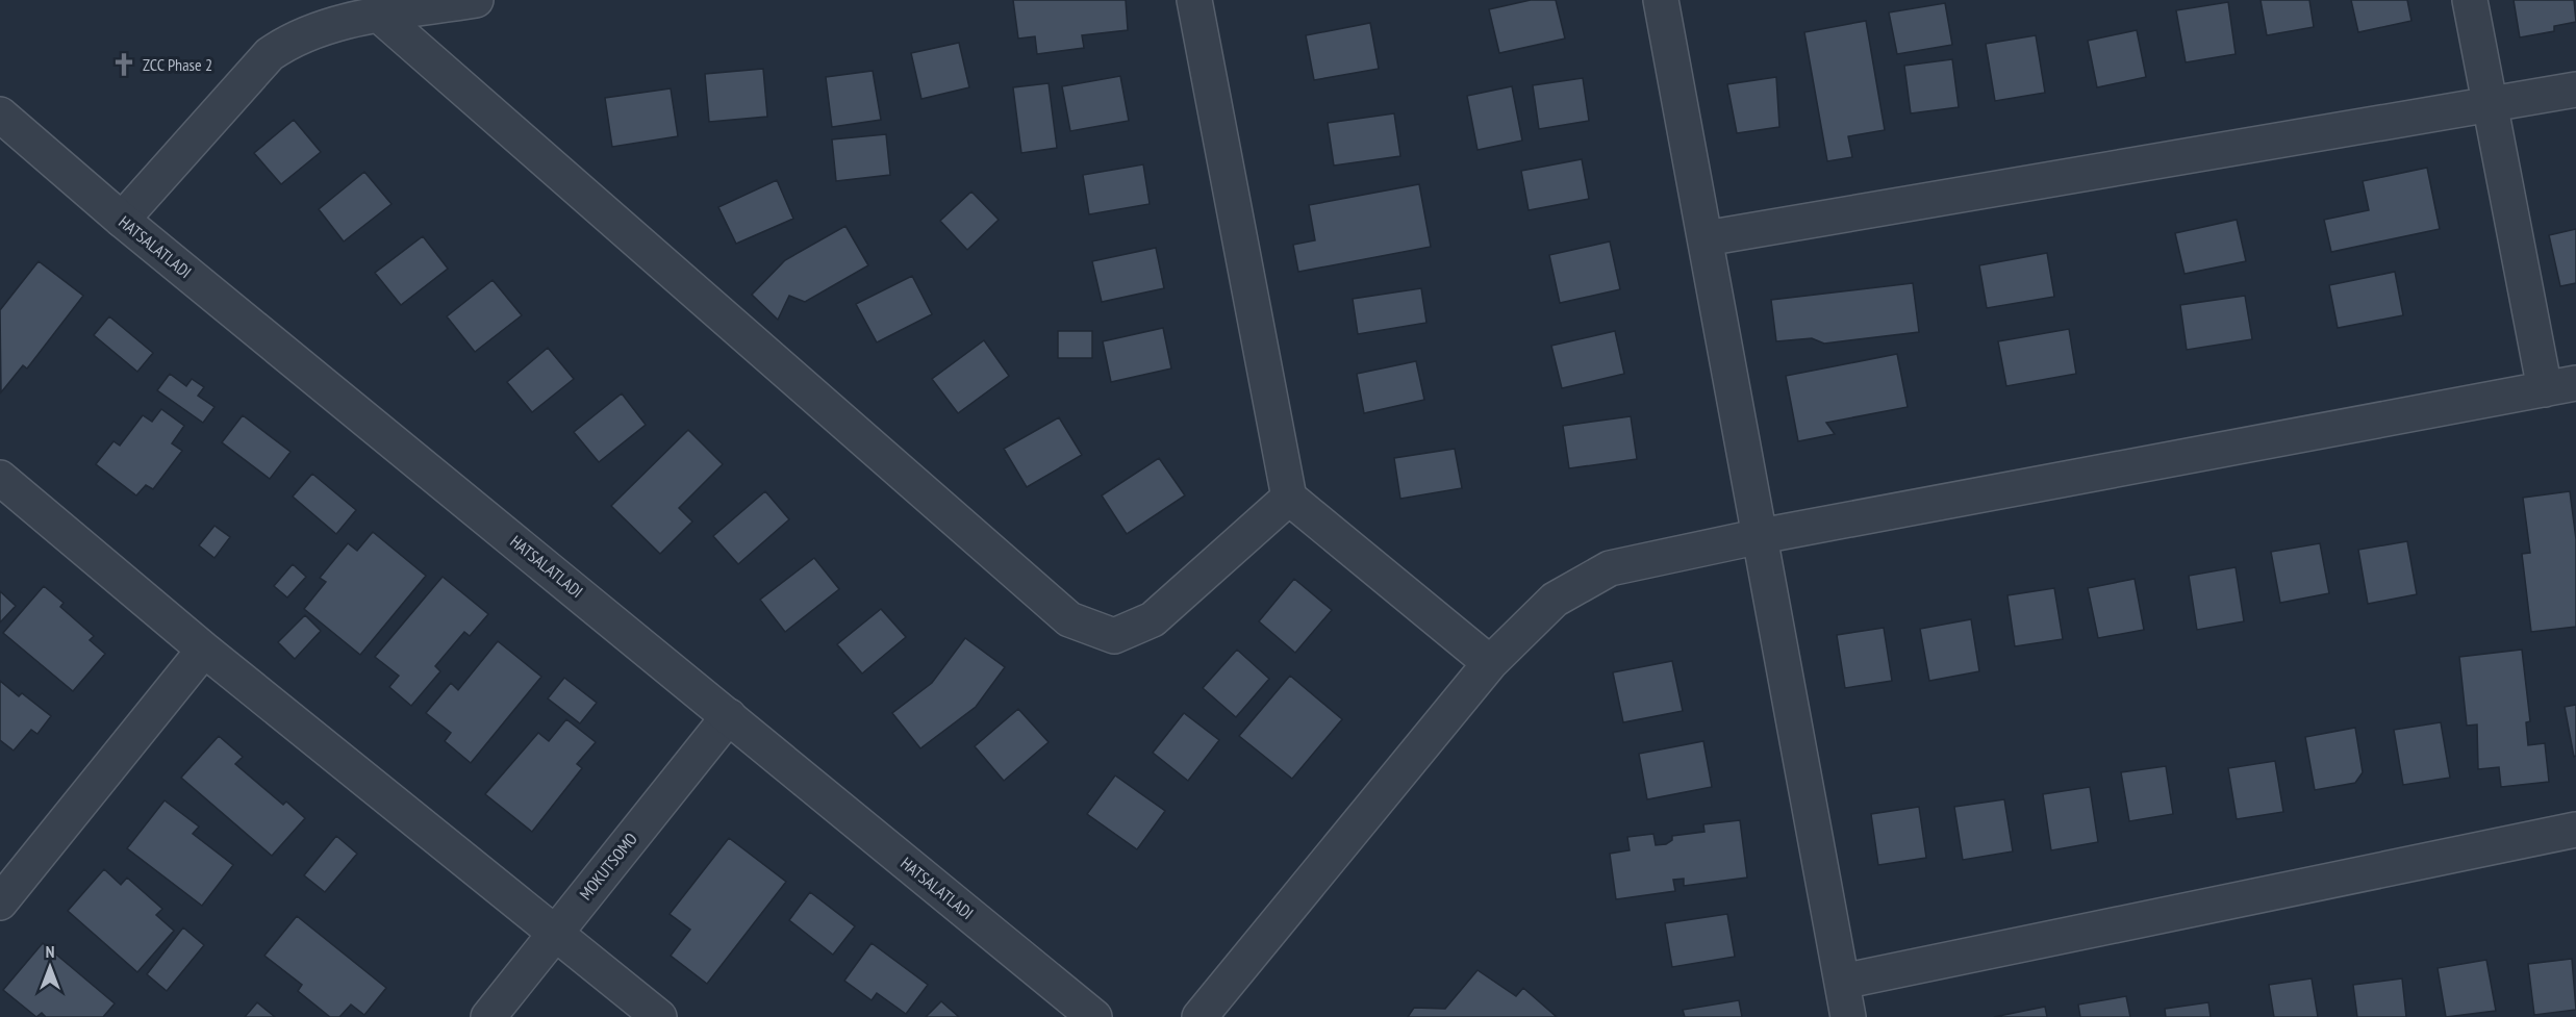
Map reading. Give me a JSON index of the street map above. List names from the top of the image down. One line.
{"streets":{"street":["HATSALATLADI","MOKUTSOMO"]},"crossings":[["HATSALATLADI","MOKUTSOMO"]],"places":{"church":["ZCC Phase 2"]},"north":"top"}
